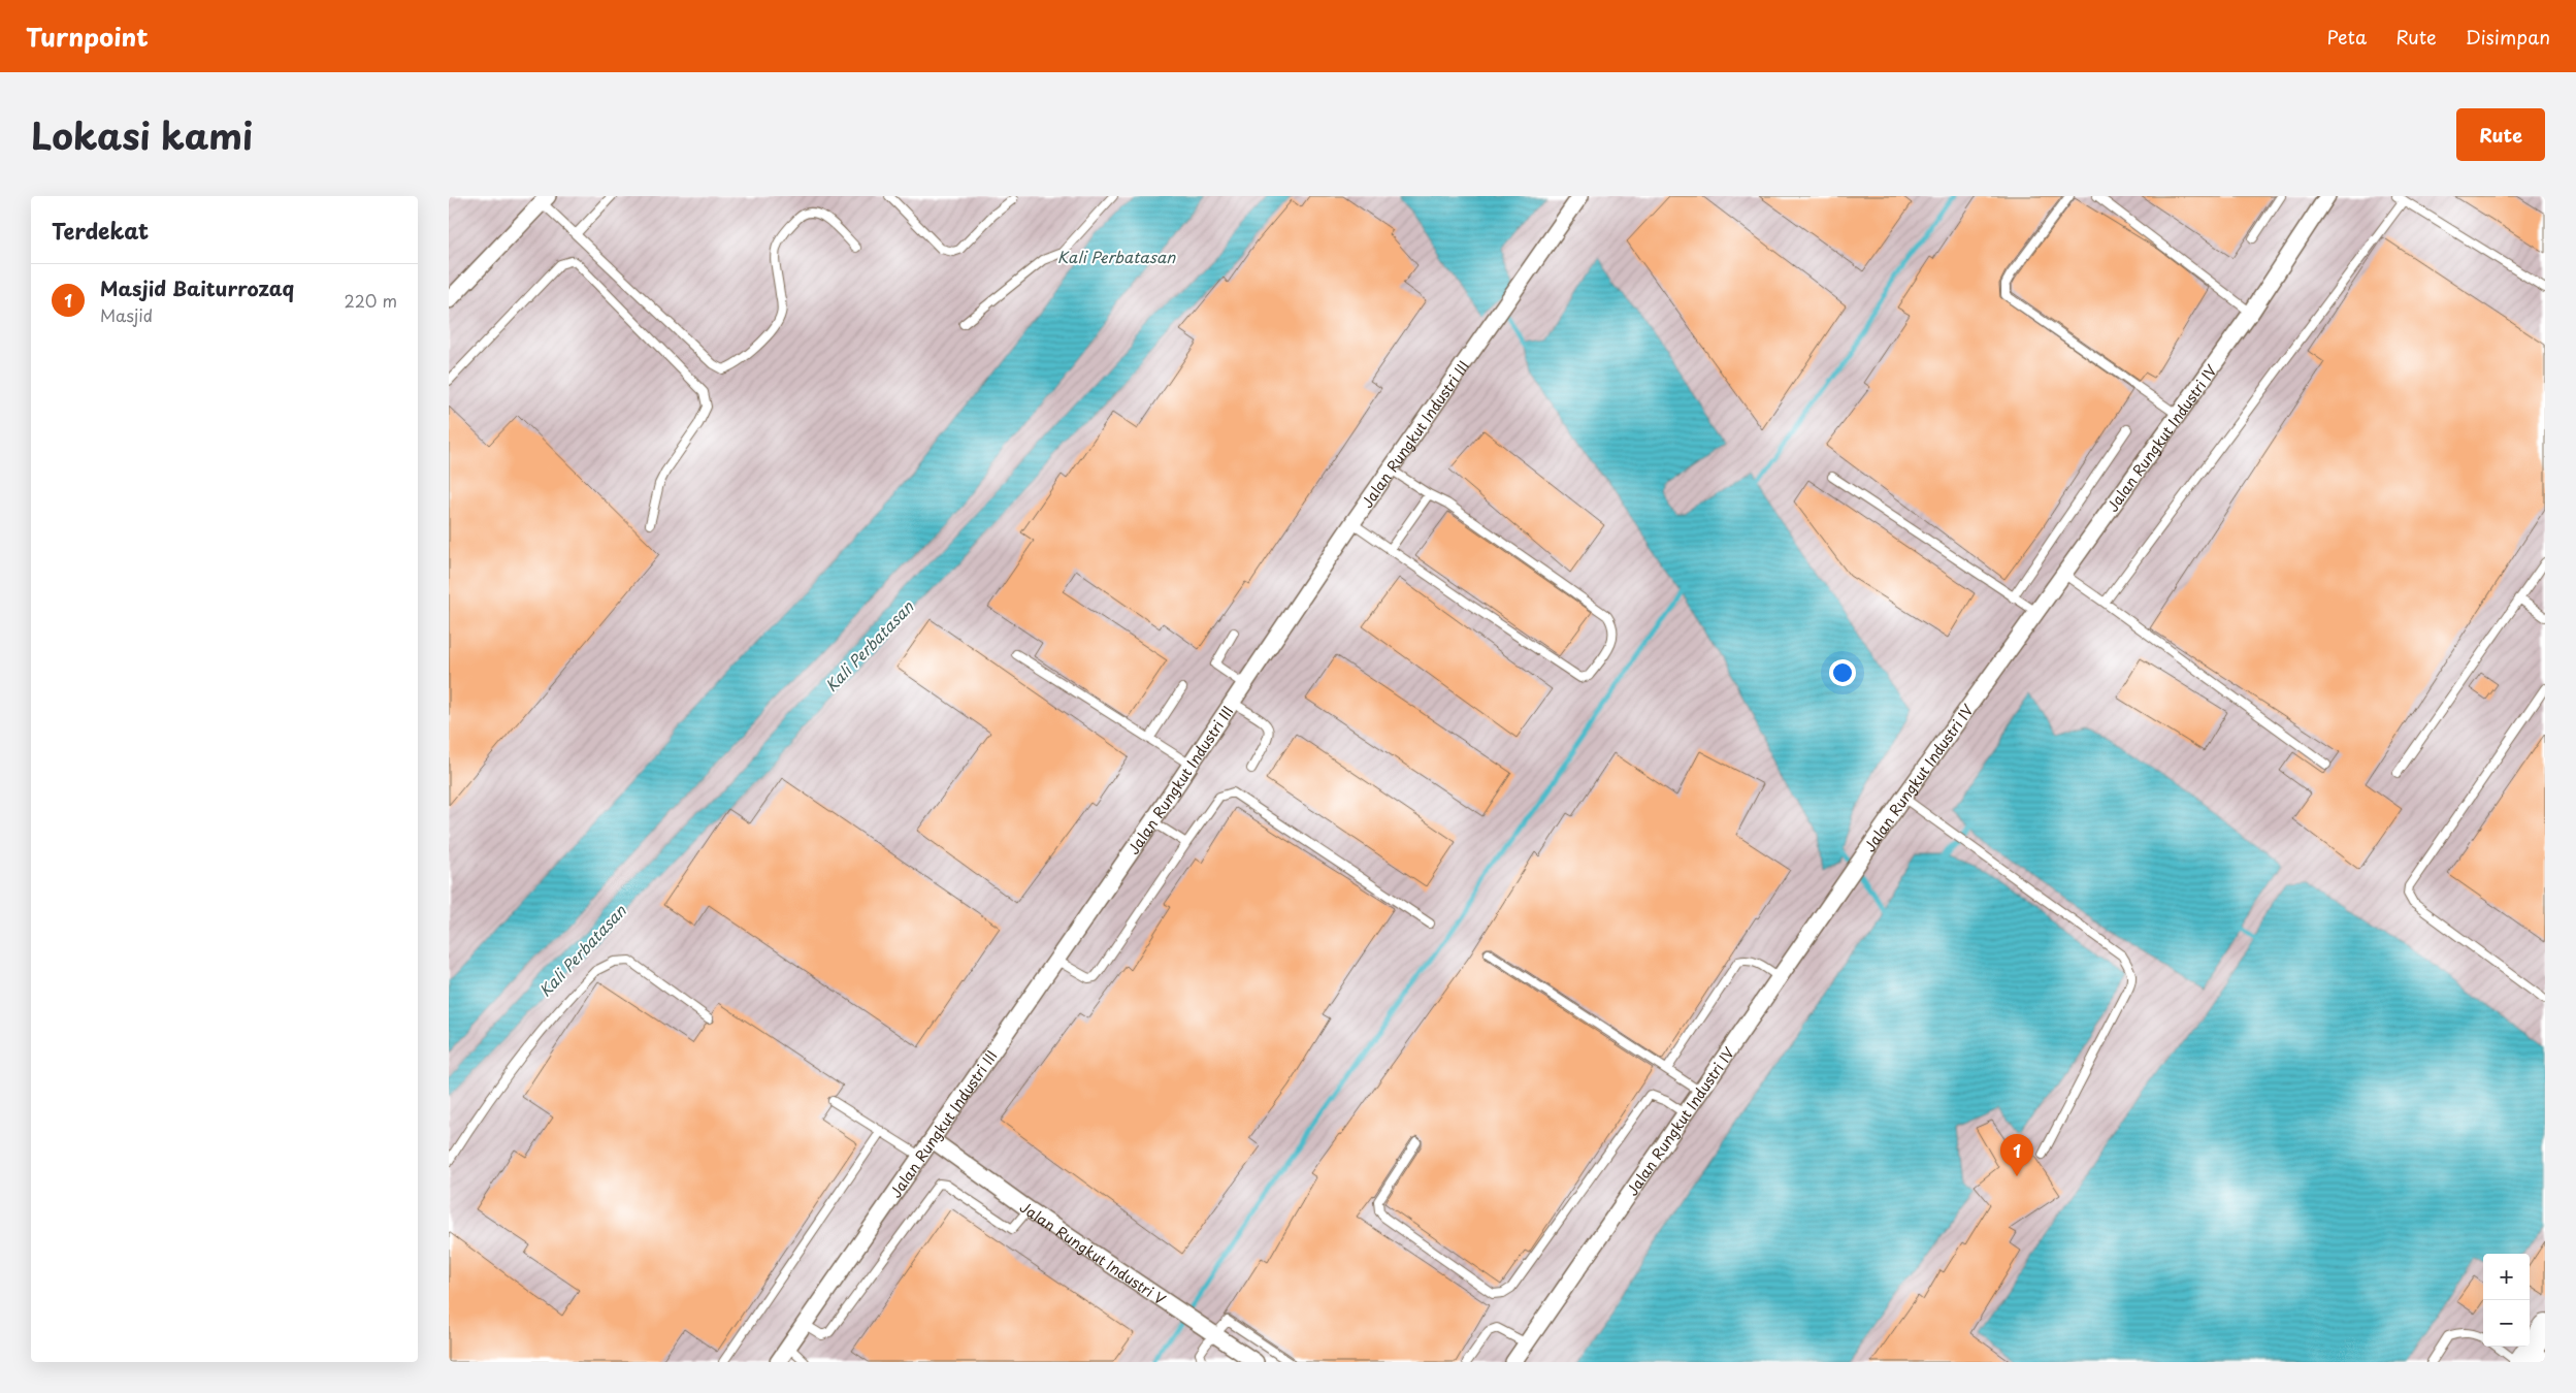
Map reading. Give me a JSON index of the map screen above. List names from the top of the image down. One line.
{"streets":{"street":["Jalan Rungkut Industri III","Jalan Rungkut Industri IV","Jalan Rungkut Industri V"]},"crossings":[["Jalan Rungkut Industri III","Jalan Rungkut Industri V"]],"water":["Kali Perbatasan"],"page":{"header":"Turnpoint","nav":["Peta","Rute","Disimpan"],"title":"Lokasi kami","buttons":"Rute","heading":"Terdekat","list":[{"mark":"1","name":"Masjid Baiturrozaq","note":"Masjid","value":"220 m"}],"pins":"1","map_buttons":["+","−"]}}
